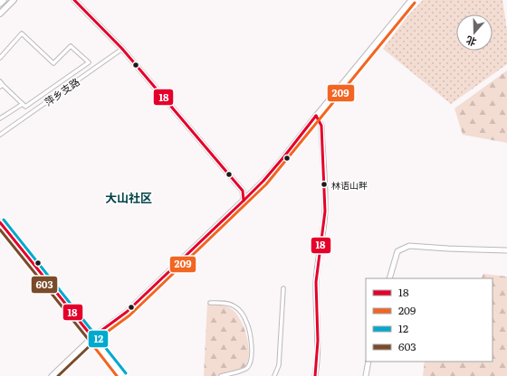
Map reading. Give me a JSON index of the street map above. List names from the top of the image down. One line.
{"streets":{"street":["萍乡支路"]},"districts":["大山社区"],"places":["林语山畔"],"lines":["transit line 18","transit line 209","transit line 12","transit line 603"],"legend":["18","209","12","603"],"north":"bottom"}
